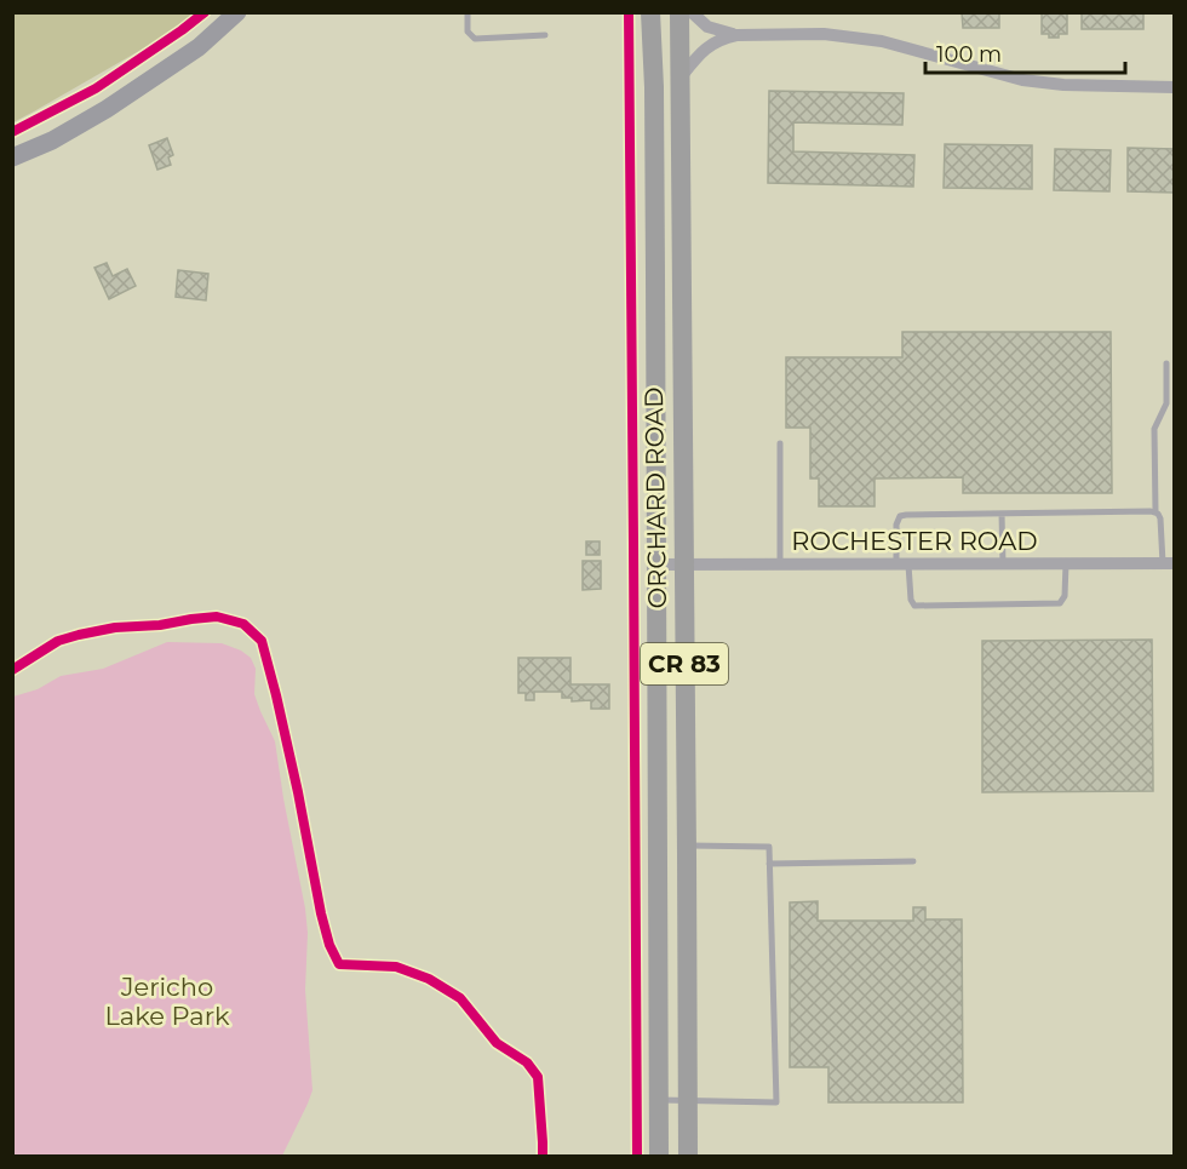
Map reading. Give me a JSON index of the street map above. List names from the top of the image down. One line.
{"streets":{"main road":["ORCHARD ROAD","CR 83"],"street":["ROCHESTER ROAD"]},"crossings":[["ORCHARD ROAD","ROCHESTER ROAD"]],"parks":["Jericho Lake Park"],"scale_bar":"100 m"}
